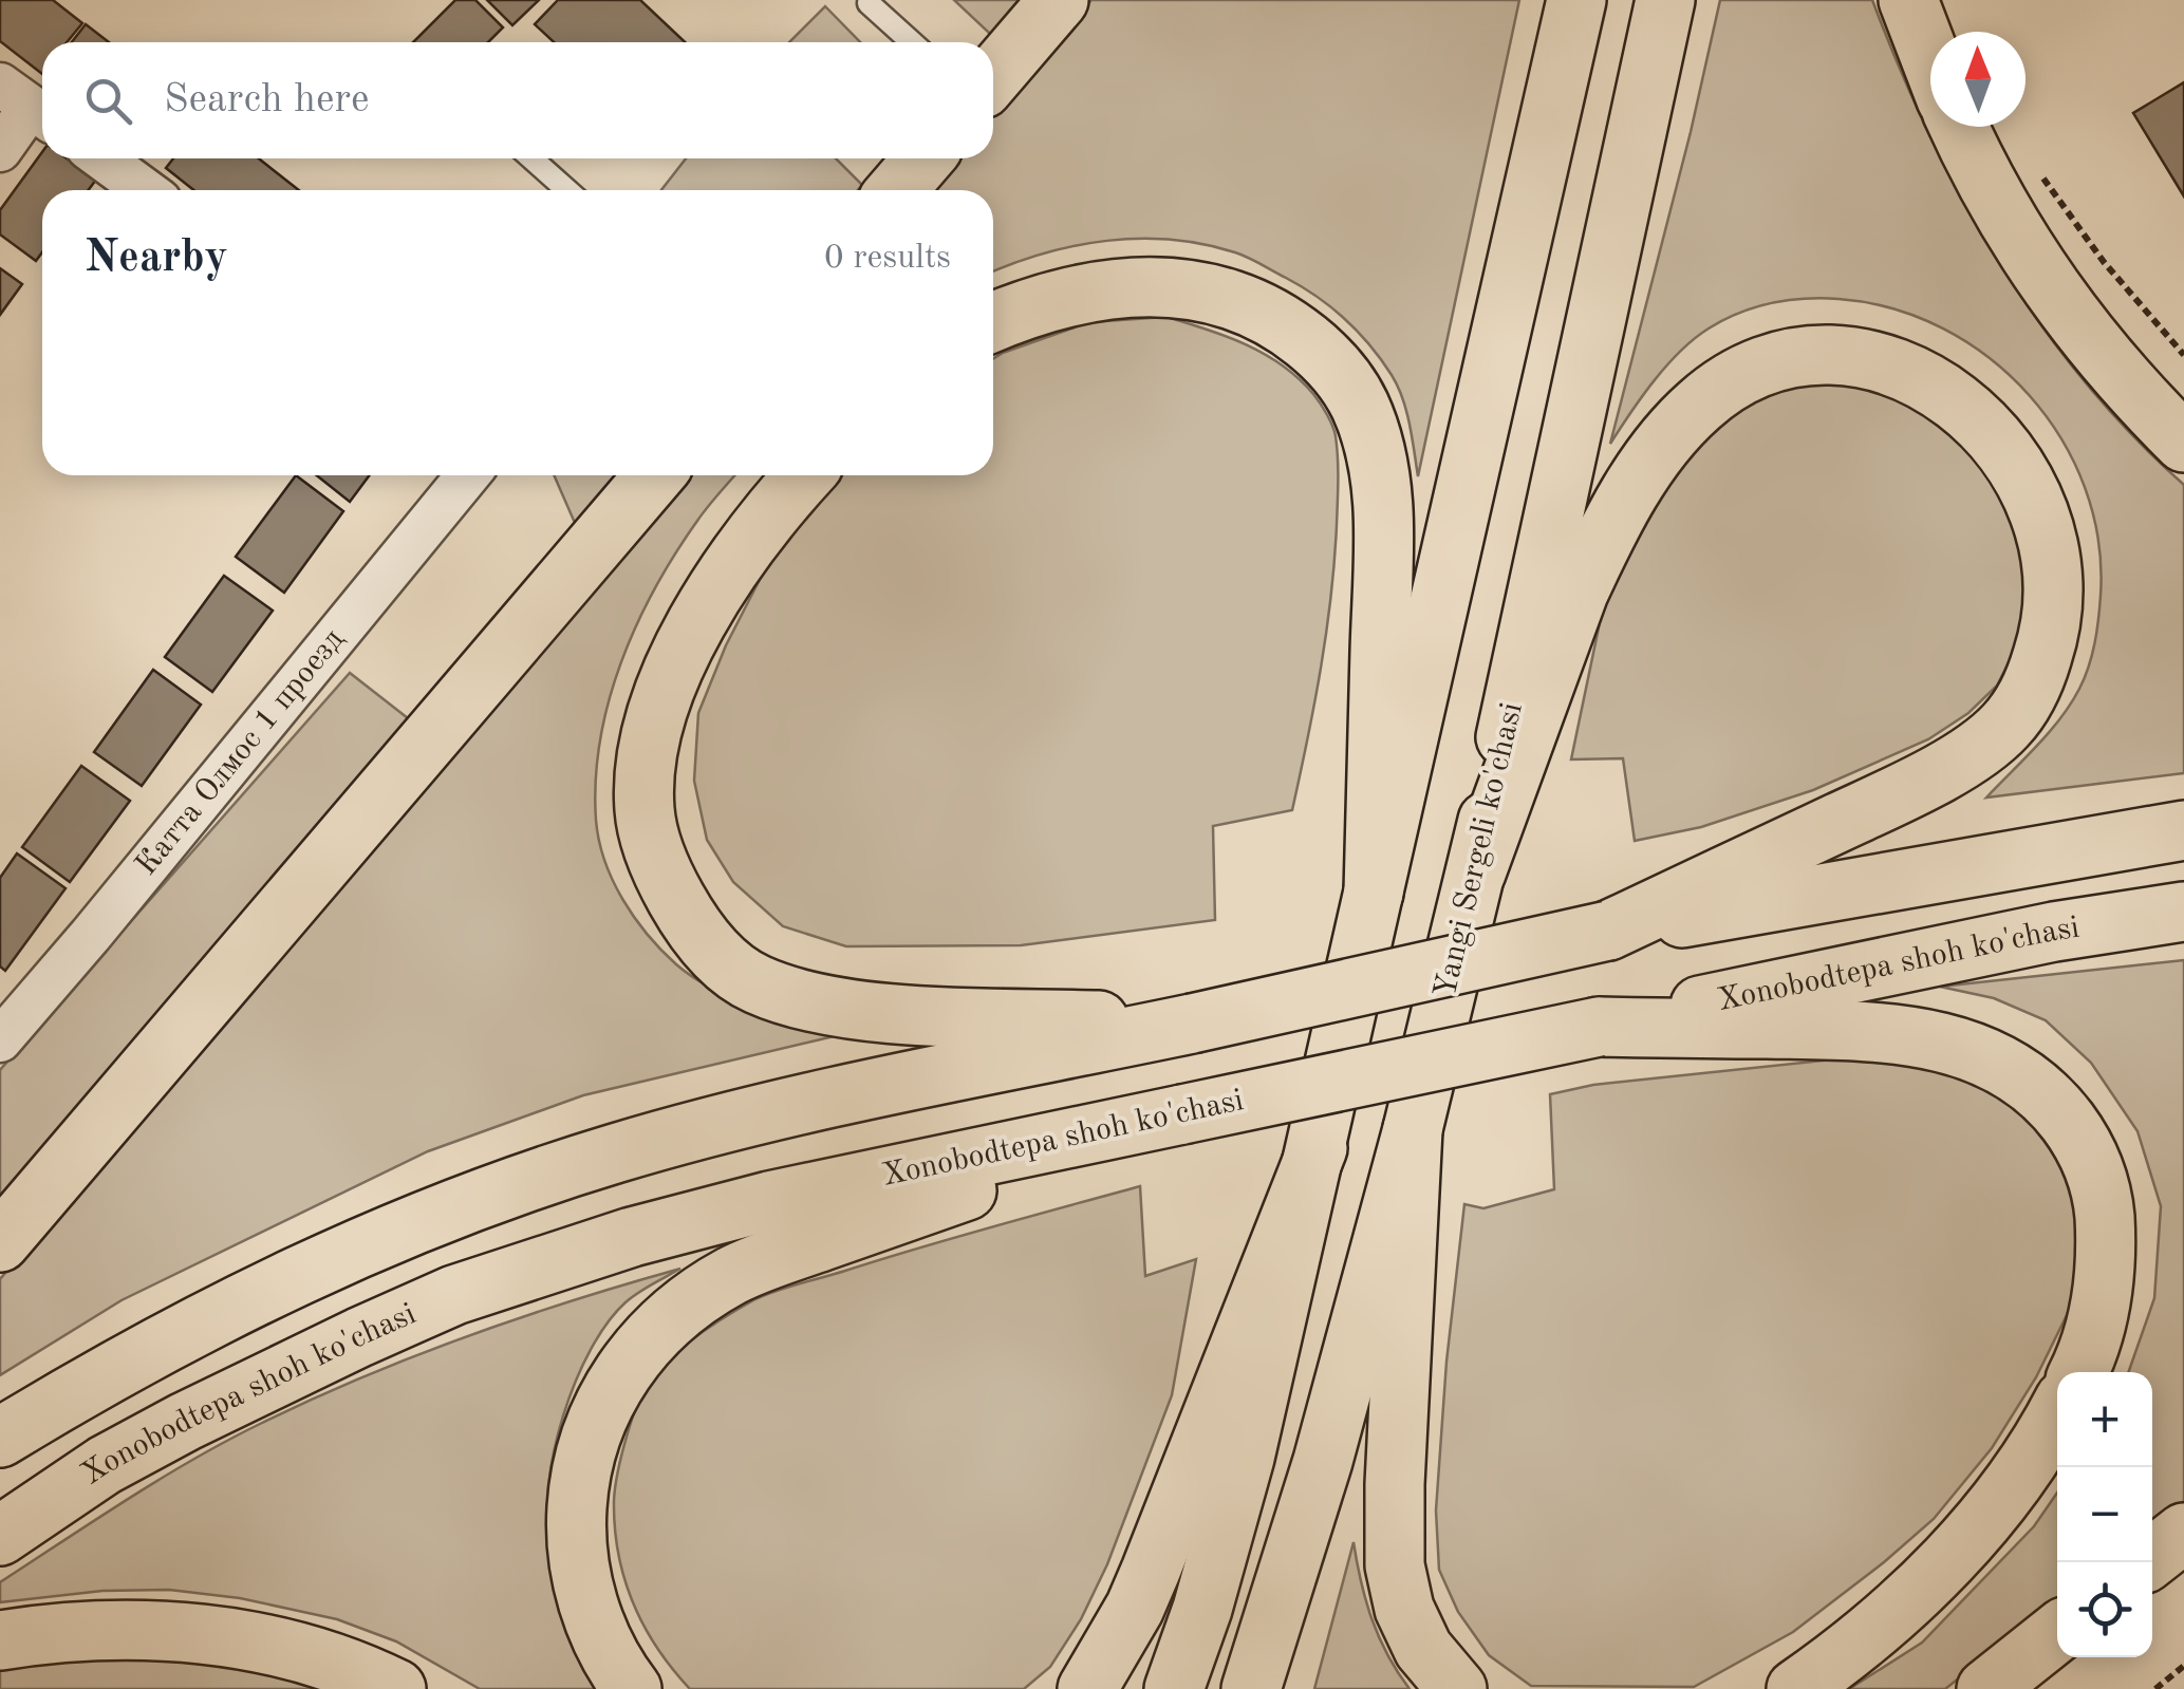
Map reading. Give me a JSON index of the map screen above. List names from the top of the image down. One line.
{"streets":{"main road":["Yangi Sergeli ko'chasi","Xonobodtepa shoh ko'chasi"],"street":["Катта Олмос 1 проезд"]},"north":"top","page":{"search":"Search here","heading":["Nearby","0 results"],"map_buttons":["+","−"]}}
